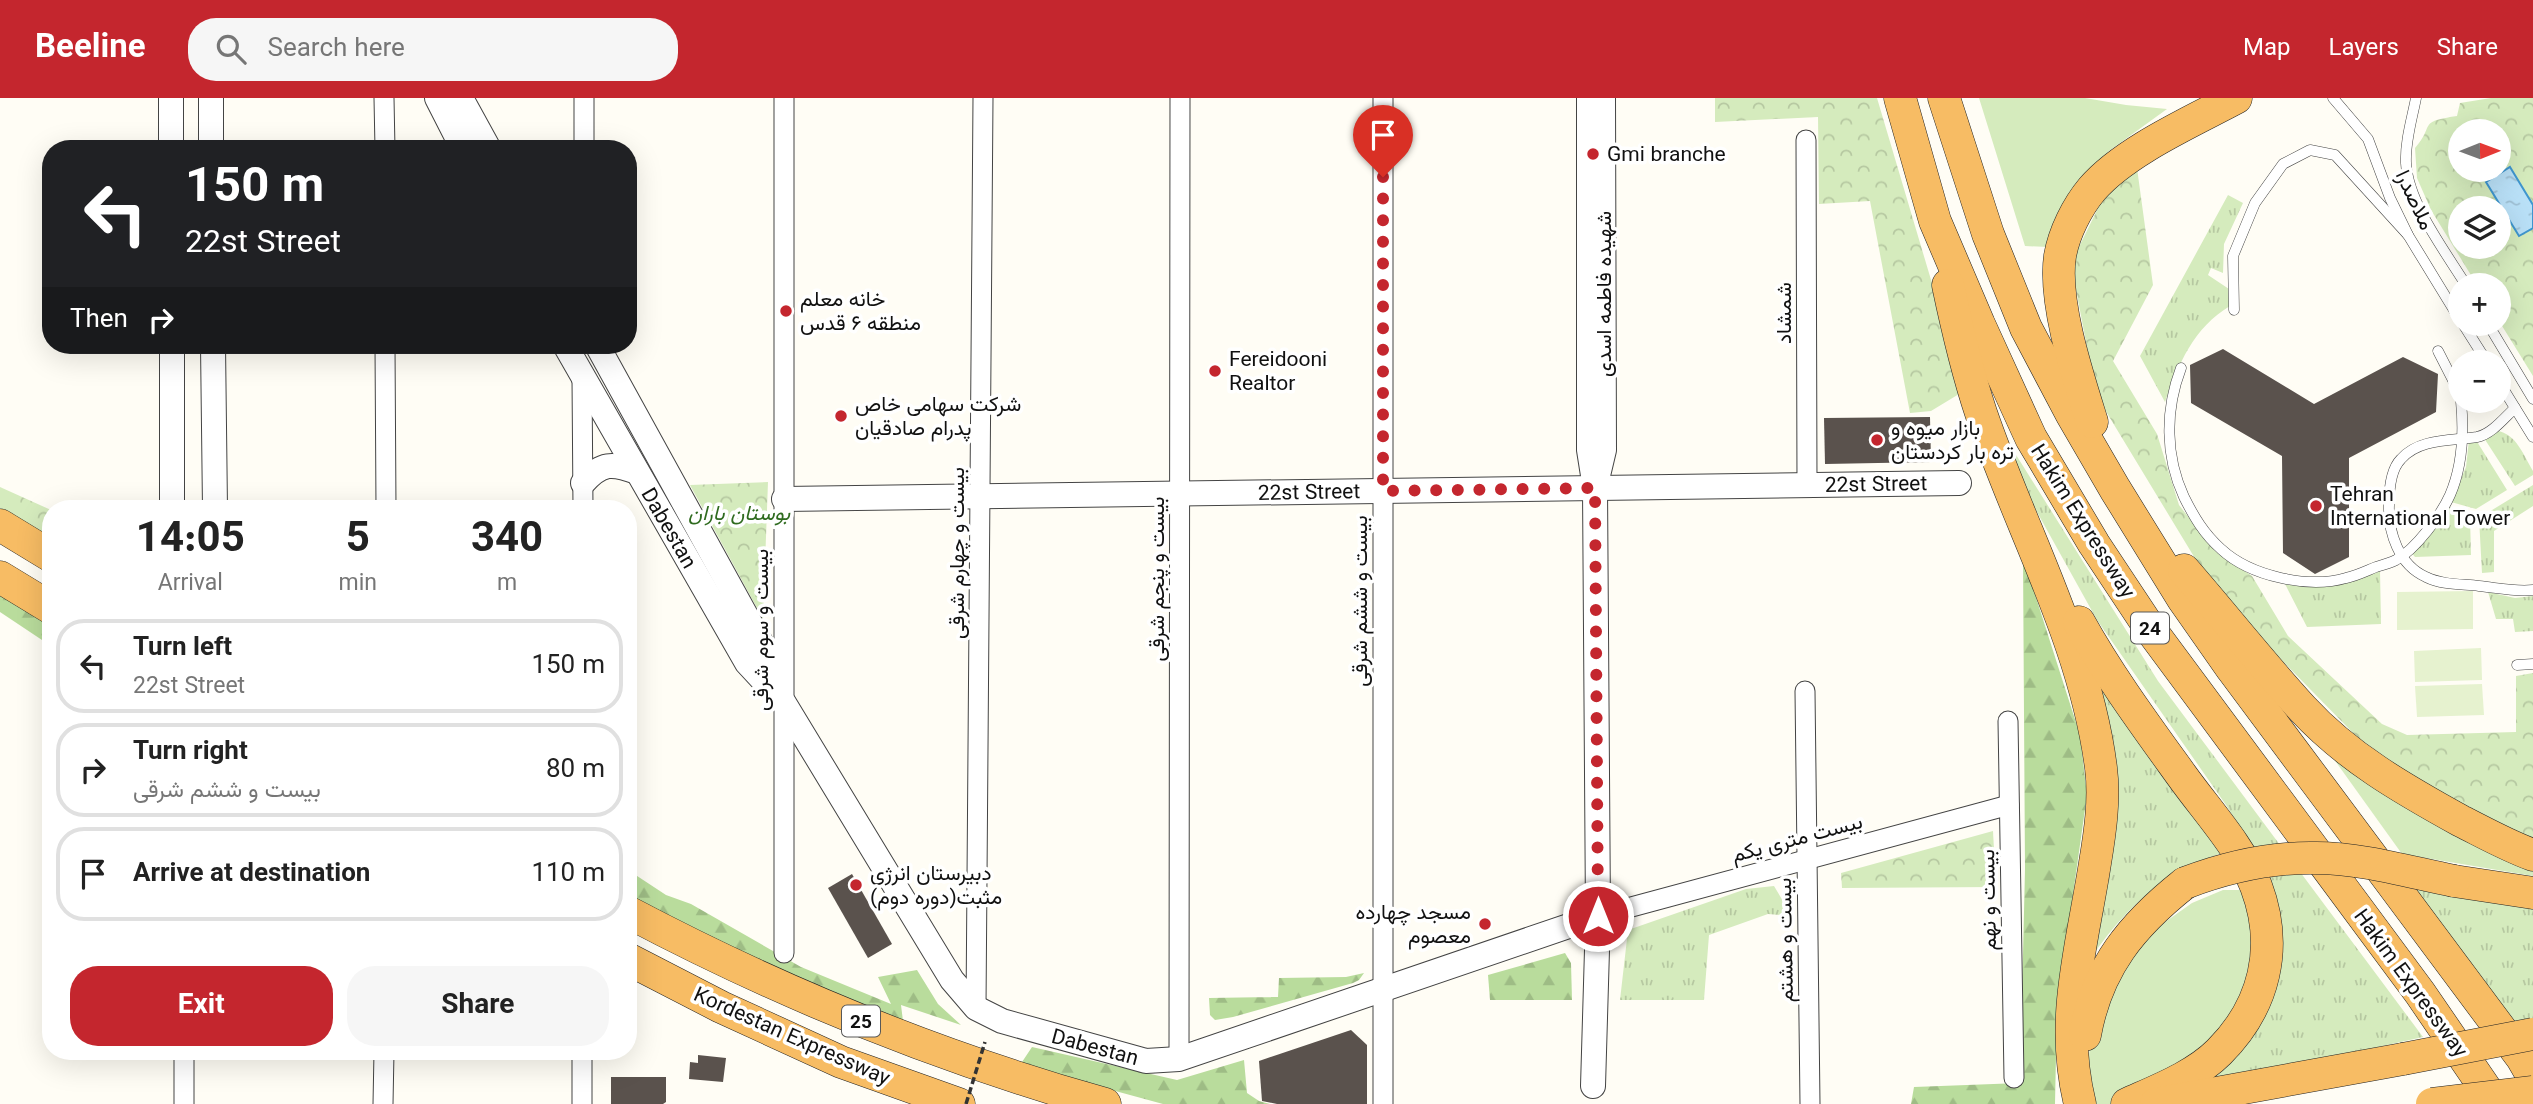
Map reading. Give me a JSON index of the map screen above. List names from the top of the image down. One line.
{"streets":{"highway":["Hakim Expressway","24","25","Kordestan Expressway"],"street":["شهیده فاطمه اسدی","شمشاد","22st Street","Dabestan","بیست و چهارم شرقی","بیست و پنجم شرقی","بیست و ششم شرقی","بیست و سوم شرقی","بیست متری یکم","بیست و نهم","بیست و هشتم"],"lane":["ملاصدرا"]},"crossings":[["شهیده فاطمه اسدی","22st Street"],["شهیده فاطمه اسدی","Dabestan"],["شهیده فاطمه اسدی","بیست متری یکم"],["شمشاد","22st Street"],["22st Street","بیست و چهارم شرقی"],["22st Street","بیست و پنجم شرقی"],["22st Street","بیست و ششم شرقی"],["22st Street","بیست و سوم شرقی"],["Dabestan","بیست و چهارم شرقی"],["Dabestan","بیست و پنجم شرقی"],["Dabestan","بیست و ششم شرقی"],["Dabestan","بیست و سوم شرقی"],["Dabestan","بیست متری یکم"],["بیست متری یکم","بیست و نهم"],["بیست متری یکم","بیست و هشتم"]],"parks":["بوستان باران"],"places":["Gmi branche","خانه معلم منطقه ۶ قدس","Fereidooni Realtor","شرکت سهامی خاص پدرام صادقیان","بازار میوه و تره بار کردستان","Tehran International Tower","دبیرستان انرژی مثبت(دوره دوم)","مسجد چهارده معصوم"],"north":"right","page":{"header":"Beeline","search":"Search here","nav":["Map","Layers","Share"],"map_buttons":["+","−"],"turn":["150 m","22st Street"],"then":"Then","eta":["14:05","Arrival","5","min","340","m"],"list":[{"name":"Turn left","note":"22st Street","value":"150 m"},{"name":"Turn right","note":"بیست و ششم شرقی","value":"80 m"},{"name":"Arrive at destination","value":"110 m"}],"buttons":["Exit","Share"]}}
